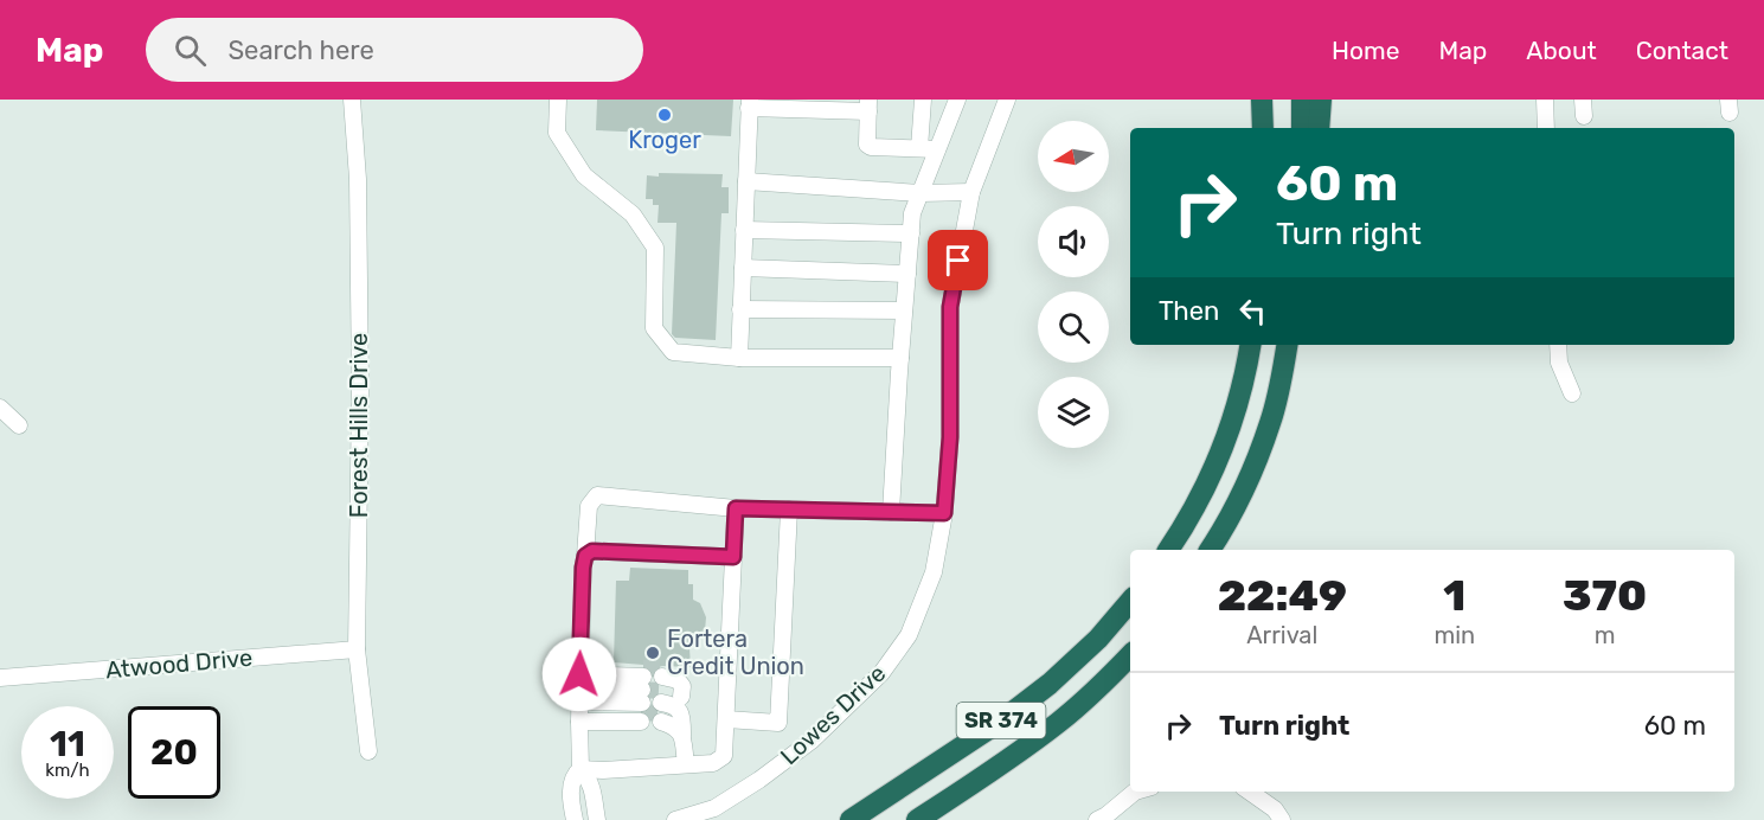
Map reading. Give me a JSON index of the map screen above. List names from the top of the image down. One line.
{"streets":{"highway":["SR 374"],"street":["Forest Hills Drive","Atwood Drive","Lowes Drive"]},"crossings":[["Forest Hills Drive","Atwood Drive"]],"places":["Kroger","Fortera Credit Union"],"north":"left","page":{"header":"Map","search":"Search here","nav":["Home","Map","About","Contact"],"turn":["60 m","Turn right"],"then":"Then","eta":["22:49","Arrival","1","min","370","m"],"list":[{"name":"Turn right","value":"60 m"}],"speed":"11 km/h","limit":"20"}}
